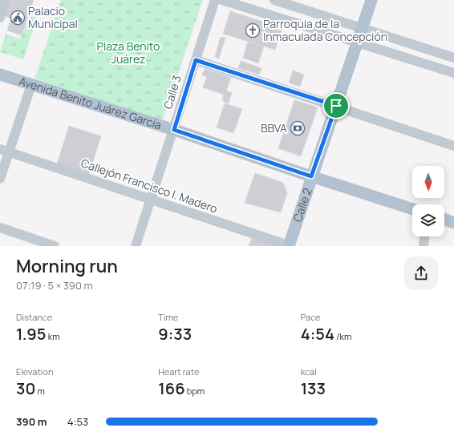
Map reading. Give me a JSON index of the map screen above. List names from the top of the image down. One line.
{"streets":{"main road":["Avenida Benito Juárez García","Calle 2"],"street":["Calle 3","Callejón Francisco I. Madero"]},"crossings":[["Calle 3","Avenida Benito Juárez García"],["Calle 3","Callejón Francisco I. Madero"],["Avenida Benito Juárez García","Calle 2"],["Callejón Francisco I. Madero","Calle 2"]],"parks":["Plaza Benito Juárez"],"places":{"public building":["Palacio Municipal"],"church":["Parroquia de la Inmaculada Concepción"],"bank":["BBVA"]},"north":"bottom","page":{"heading":["Morning run","07:19 · 5 × 390 m"],"stats":[["Distance","1.95 km"],["Time","9:33"],["Pace","4:54 /km"],["Elevation","30 m"],["Heart rate","166 bpm"],["kcal","133"]],"list":[{"name":"390 m","note":"4:53"}]}}
